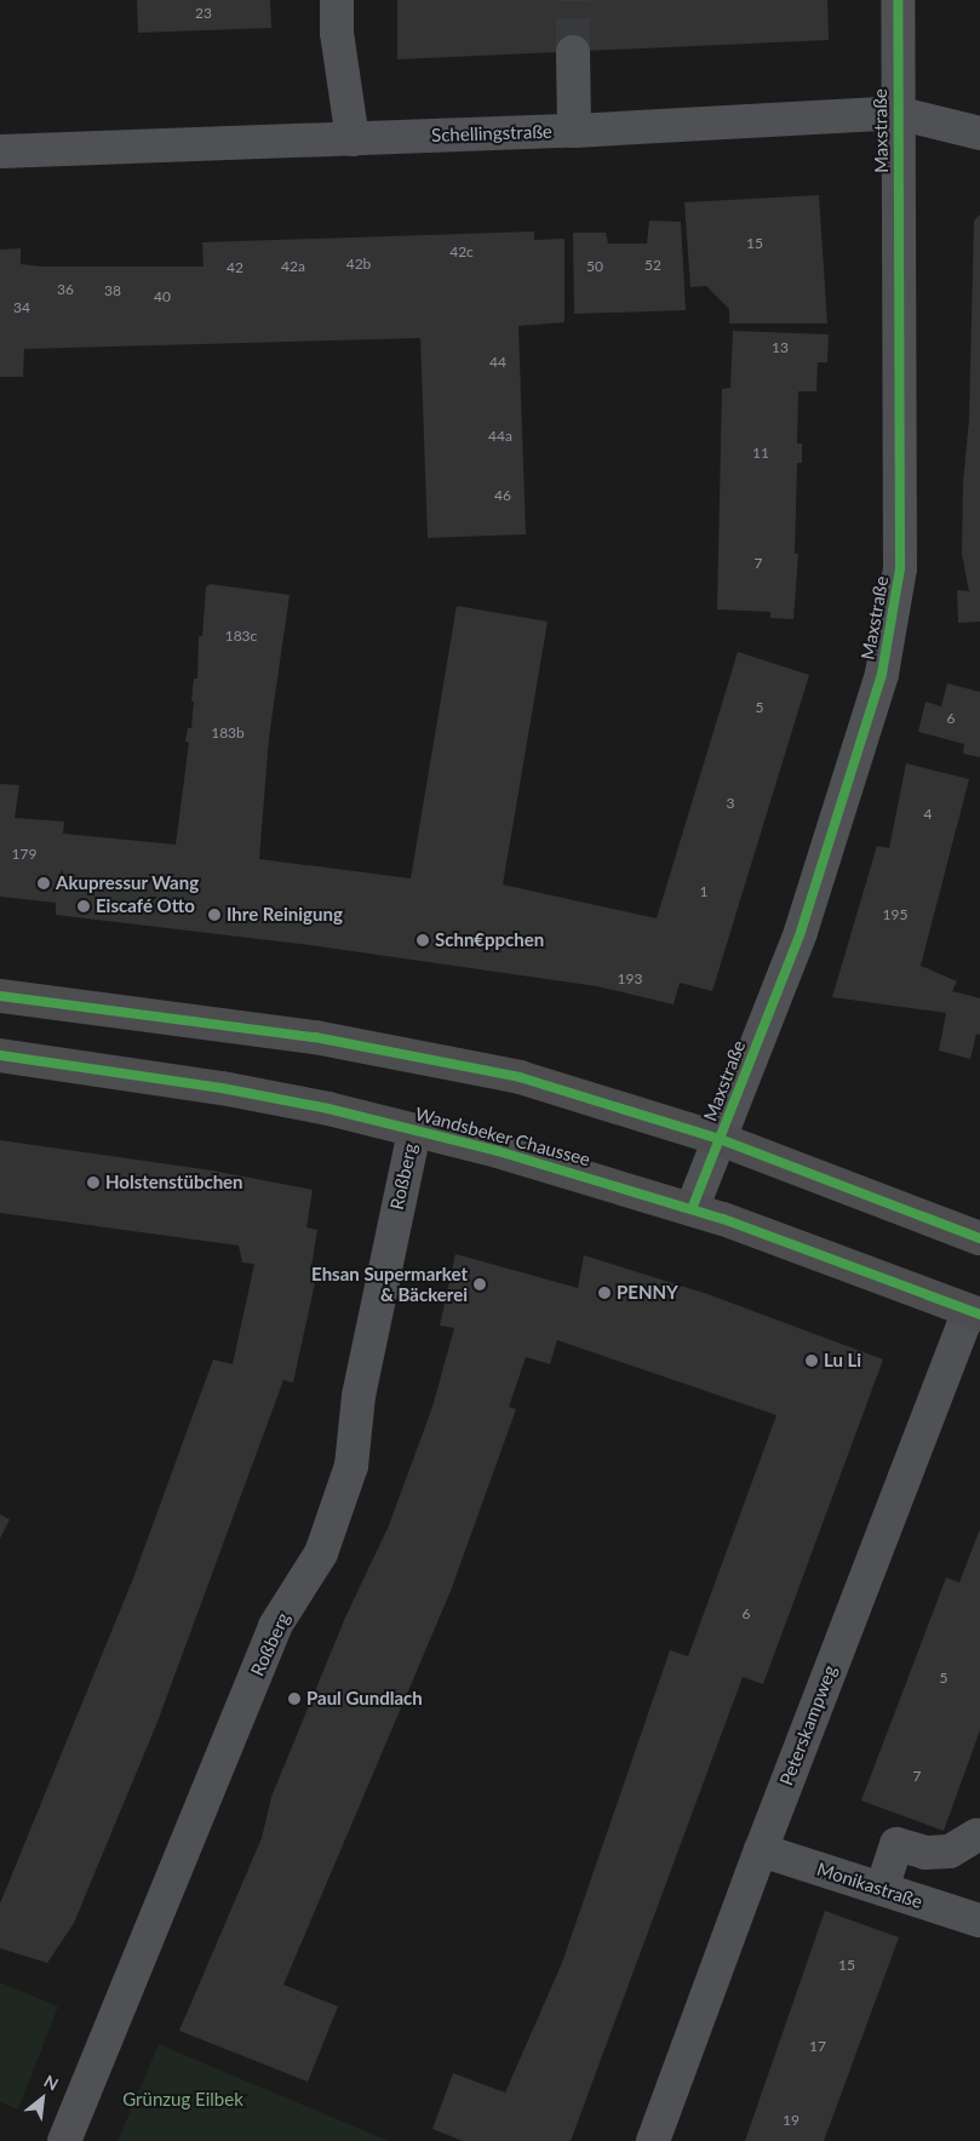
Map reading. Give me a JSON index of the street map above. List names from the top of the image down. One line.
{"streets":{"main road":["Wandsbeker Chaussee"],"street":["Maxstraße","Schellingstraße","Roßberg","Peterskampweg","Monikastraße"]},"crossings":[["Maxstraße","Schellingstraße"],["Maxstraße","Wandsbeker Chaussee"],["Wandsbeker Chaussee","Roßberg"],["Wandsbeker Chaussee","Peterskampweg"],["Peterskampweg","Monikastraße"]],"parks":["Grünzug Eilbek"],"places":["Akupressur Wang","Eiscafé Otto","Ihre Reinigung","Schn€ppchen","Holstenstübchen","Ehsan Supermarket & Bäckerei","PENNY","Lu Li","Paul Gundlach"],"house_numbers":["23","15","42c","42b","52","42a","50","42","36","38","40","34","13","44","44a","11","46","7","183c","5","6","183b","3","4","179","1","195","193","6","5","7","15","17","19"],"north":"top right"}
